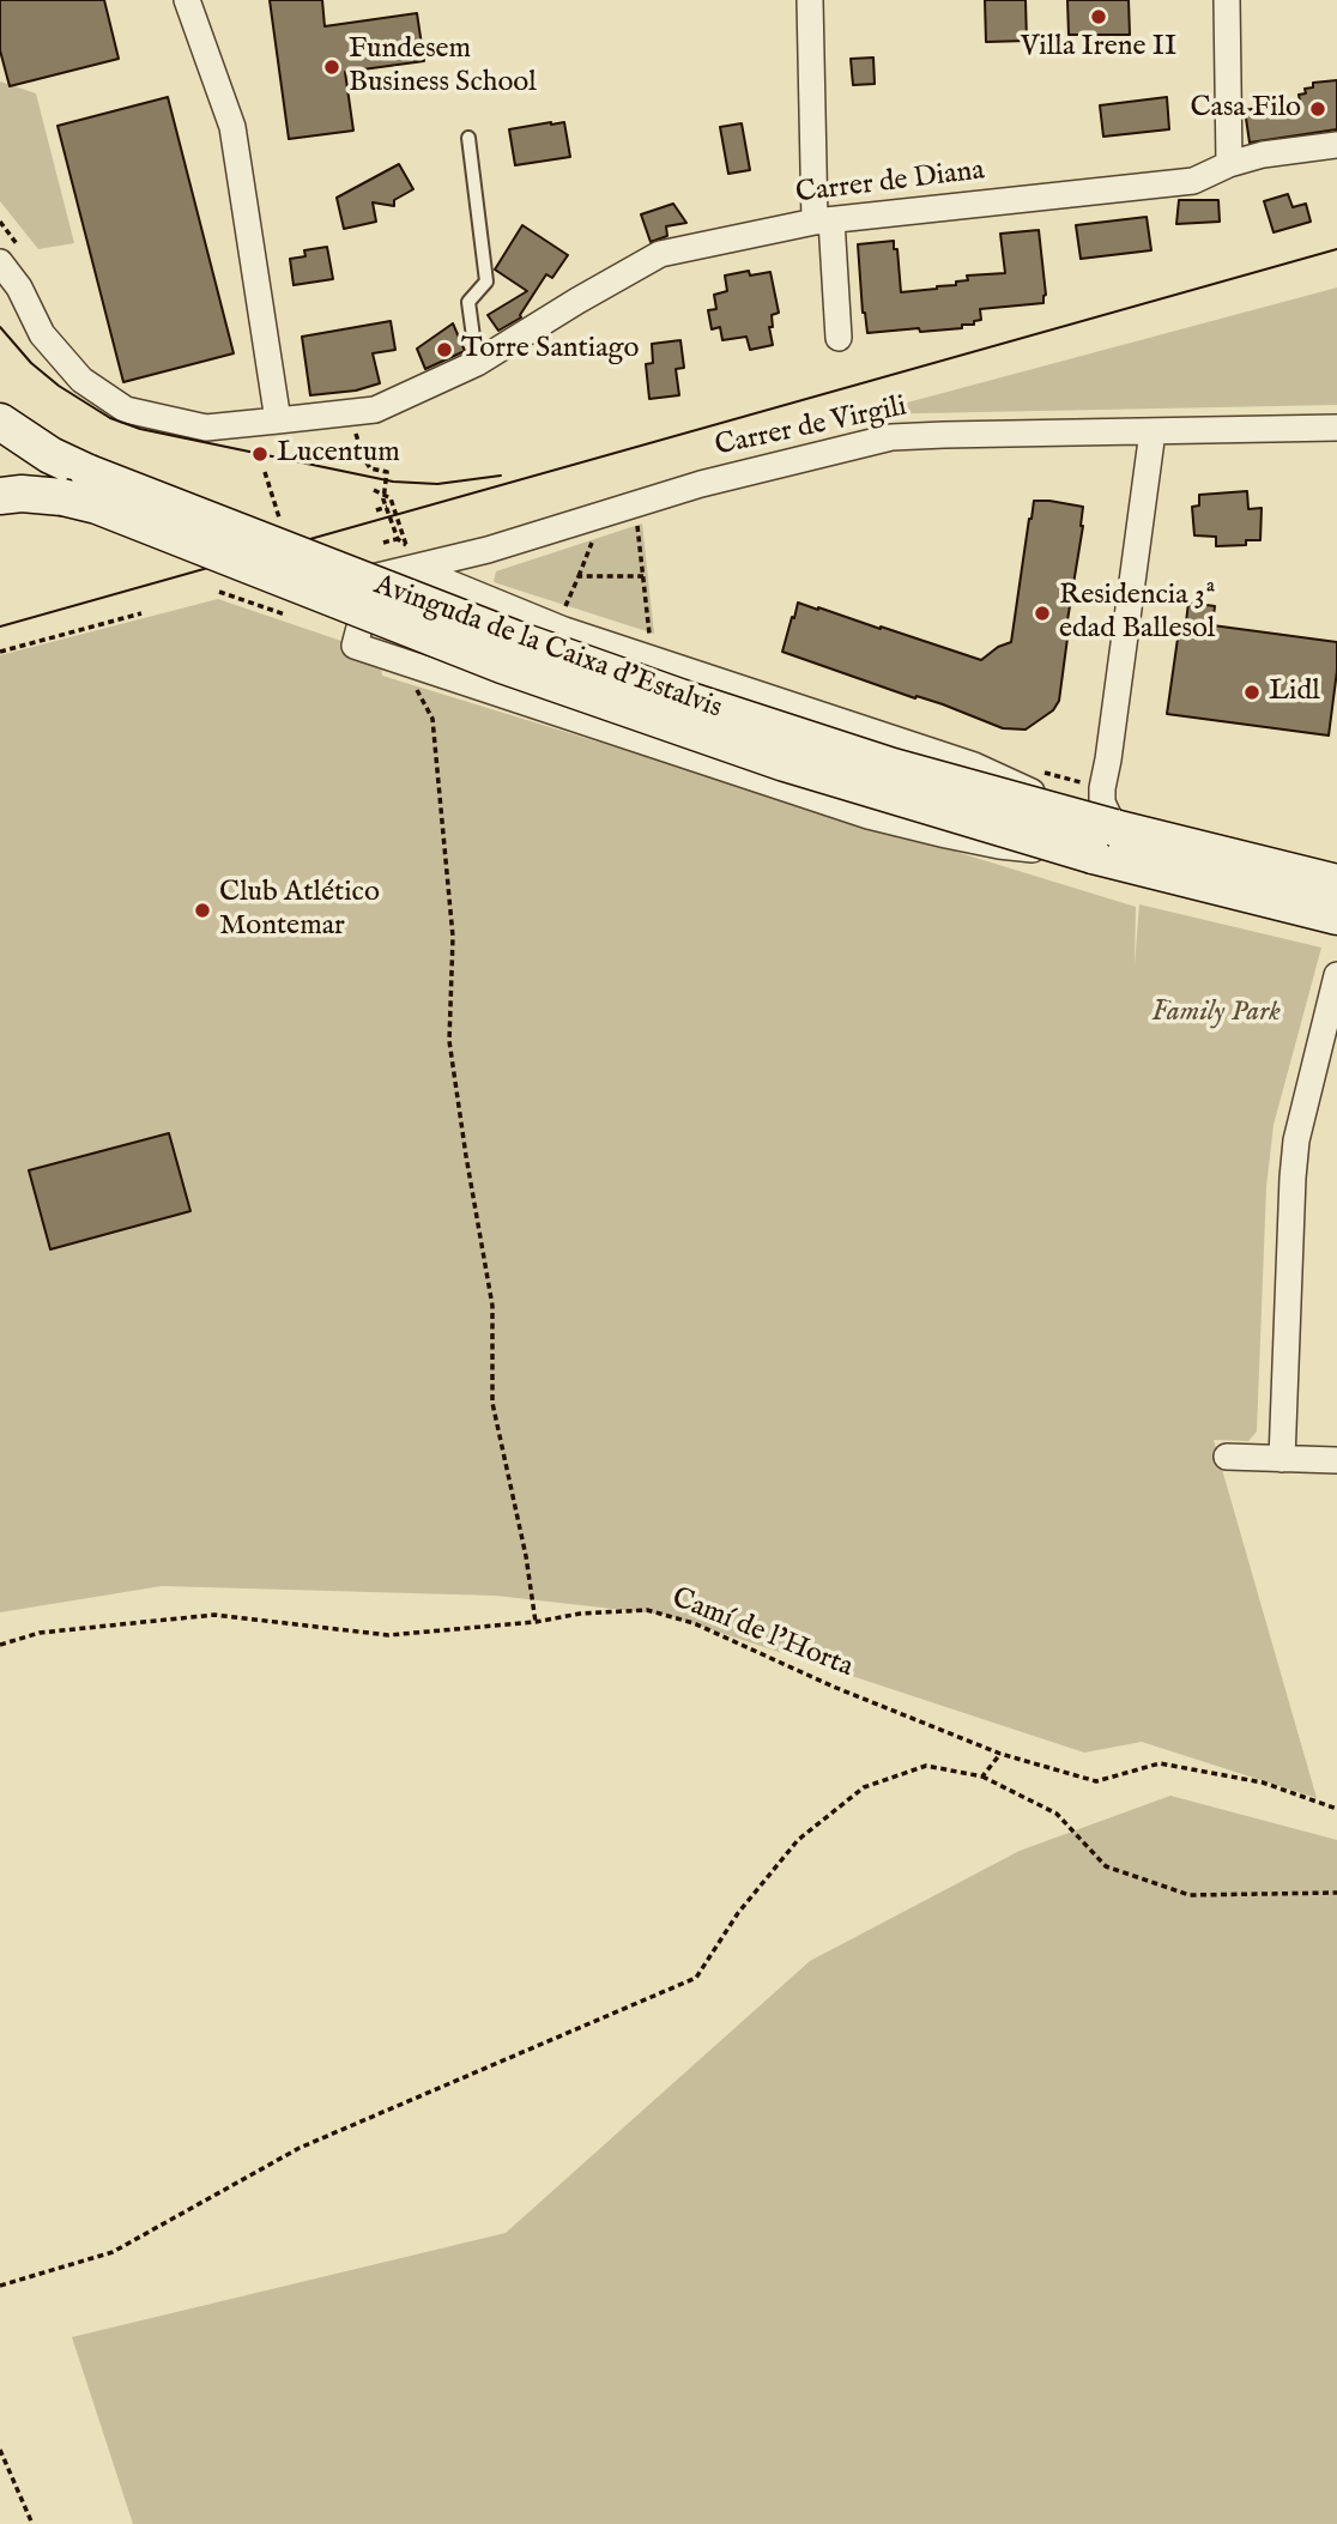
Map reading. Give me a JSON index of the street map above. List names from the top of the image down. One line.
{"streets":{"main road":["Avinguda de la Caixa d'Estalvis"],"street":["Carrer de Diana","Carrer de Virgili"],"path":["Camí de l'Horta"]},"crossings":[["Carrer de Virgili","Avinguda de la Caixa d'Estalvis"]],"parks":["Family Park"],"places":["Villa Irene II","Fundesem Business School","Casa Filo","Torre Santiago","Lucentum","Residencia 3ª edad Ballesol","Lidl","Club Atlético Montemar"]}
